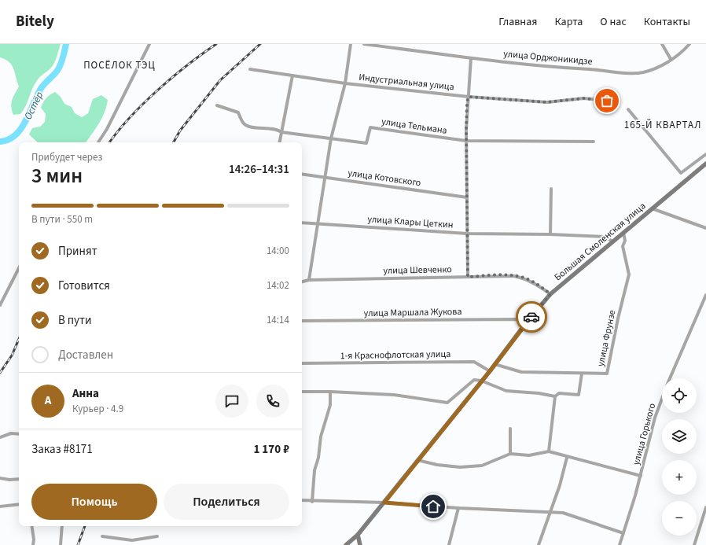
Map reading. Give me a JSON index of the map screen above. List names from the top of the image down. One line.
{"streets":{"main road":["Большая Смоленская улица"],"street":["улица Орджоникидзе","Индустриальная улица","улица Тельмана","улица Котовского","улица Клары Цеткин","улица Шевченко","улица Маршала Жукова","улица Фрунзе","1-я Краснофлотская улица","улица Горького"]},"crossings":[["улица Клары Цеткин","Большая Смоленская улица"],["Большая Смоленская улица","улица Шевченко"],["Большая Смоленская улица","улица Маршала Жукова"],["Большая Смоленская улица","улица Фрунзе"],["Большая Смоленская улица","1-я Краснофлотская улица"]],"districts":["ПОСЁЛОК ТЭЦ","165-Й КВАРТАЛ"],"water":["Остёр"],"page":{"header":"Bitely","nav":["Главная","Карта","О нас","Контакты"],"heading":["3 мин","Прибудет через","14:26–14:31"],"panel":["Анна","Курьер · 4.9","Заказ #8171","1 170 ₽"],"bar":"В пути · 550 m","list":[["Принят","14:00"],["Готовится","14:02"],["В пути","14:14"],"Доставлен"],"map_buttons":["+","−"],"round":"А","buttons":["Помощь","Поделиться"]}}
